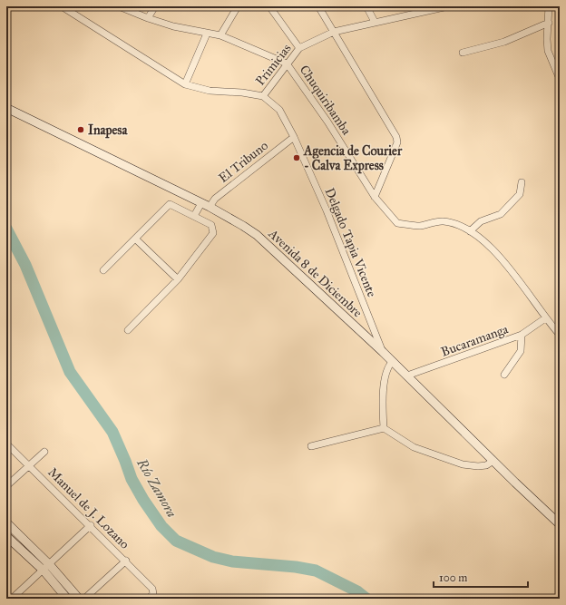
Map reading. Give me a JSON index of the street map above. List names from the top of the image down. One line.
{"streets":{"main road":["Avenida 8 de Diciembre"],"street":["Primicias","Chuquiribamba","El Tribuno","Delgado Tapia Vicente","Bucaramanga","Manuel de J. Lozano"]},"crossings":[["Primicias","Chuquiribamba"],["Primicias","Delgado Tapia Vicente"],["Chuquiribamba","Bucaramanga"],["El Tribuno","Delgado Tapia Vicente"],["El Tribuno","Avenida 8 de Diciembre"],["Delgado Tapia Vicente","Avenida 8 de Diciembre"],["Avenida 8 de Diciembre","Bucaramanga"]],"water":["Río Zamora"],"places":["Inapesa","Agencia de Courier - Calva Express"],"scale_bar":"100 m"}
